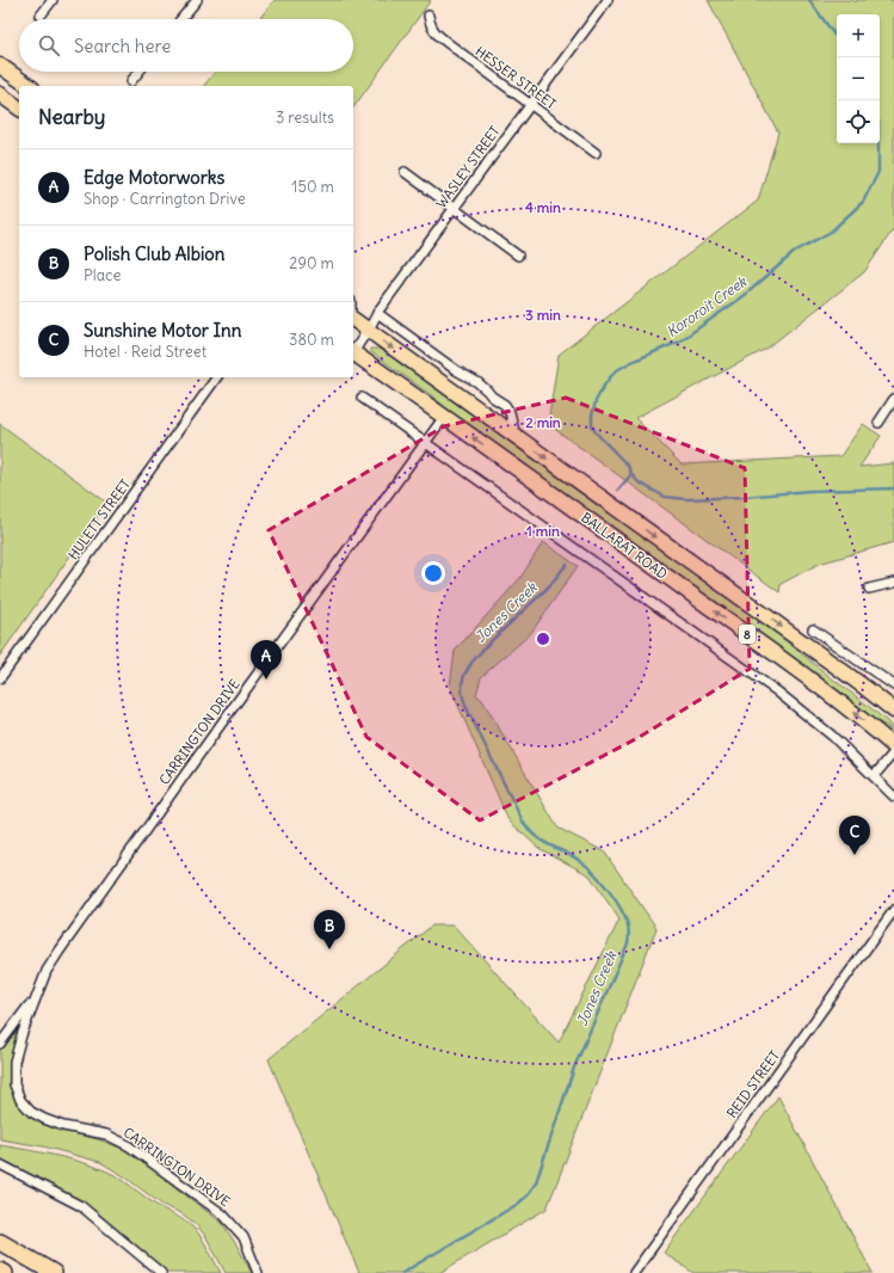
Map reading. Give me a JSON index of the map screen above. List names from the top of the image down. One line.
{"streets":{"highway":["BALLARAT ROAD","8"],"street":["HESSER STREET","WASLEY STREET","HULETT STREET","CARRINGTON DRIVE","REID STREET"]},"crossings":[["HESSER STREET","WASLEY STREET"],["WASLEY STREET","BALLARAT ROAD"],["BALLARAT ROAD","CARRINGTON DRIVE"]],"water":["Kororoit Creek","Jones Creek"],"page":{"map_buttons":["+","−"],"search":"Search here","heading":["Nearby","3 results"],"list":[{"mark":"A","name":"Edge Motorworks","note":"Shop · Carrington Drive","value":"150 m"},{"mark":"B","name":"Polish Club Albion","note":"Place","value":"290 m"},{"mark":"C","name":"Sunshine Motor Inn","note":"Hotel · Reid Street","value":"380 m"}],"pins":["A","C","B"]},"rings":["4 min","3 min","2 min","1 min"]}
